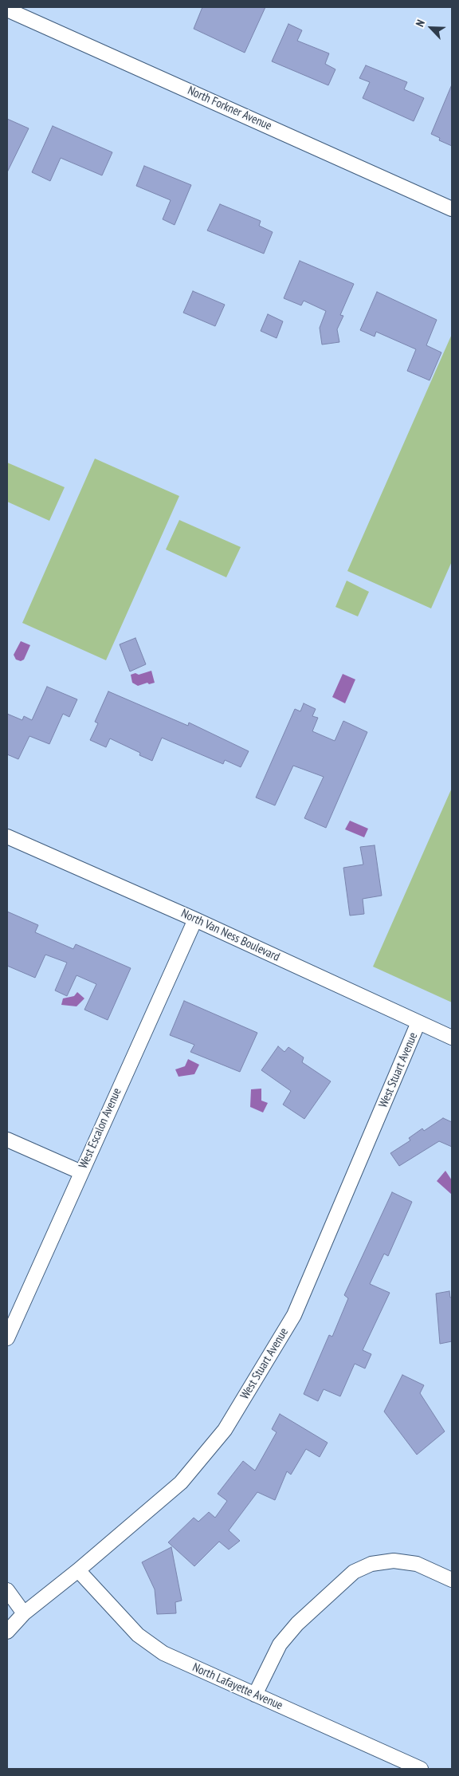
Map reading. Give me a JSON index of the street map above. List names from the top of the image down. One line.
{"streets":{"street":["North Forkner Avenue","North Van Ness Boulevard","West Stuart Avenue","West Escalon Avenue","North Lafayette Avenue"]},"crossings":[["North Van Ness Boulevard","West Stuart Avenue"],["North Van Ness Boulevard","West Escalon Avenue"],["West Stuart Avenue","North Lafayette Avenue"]],"north":"top left"}
